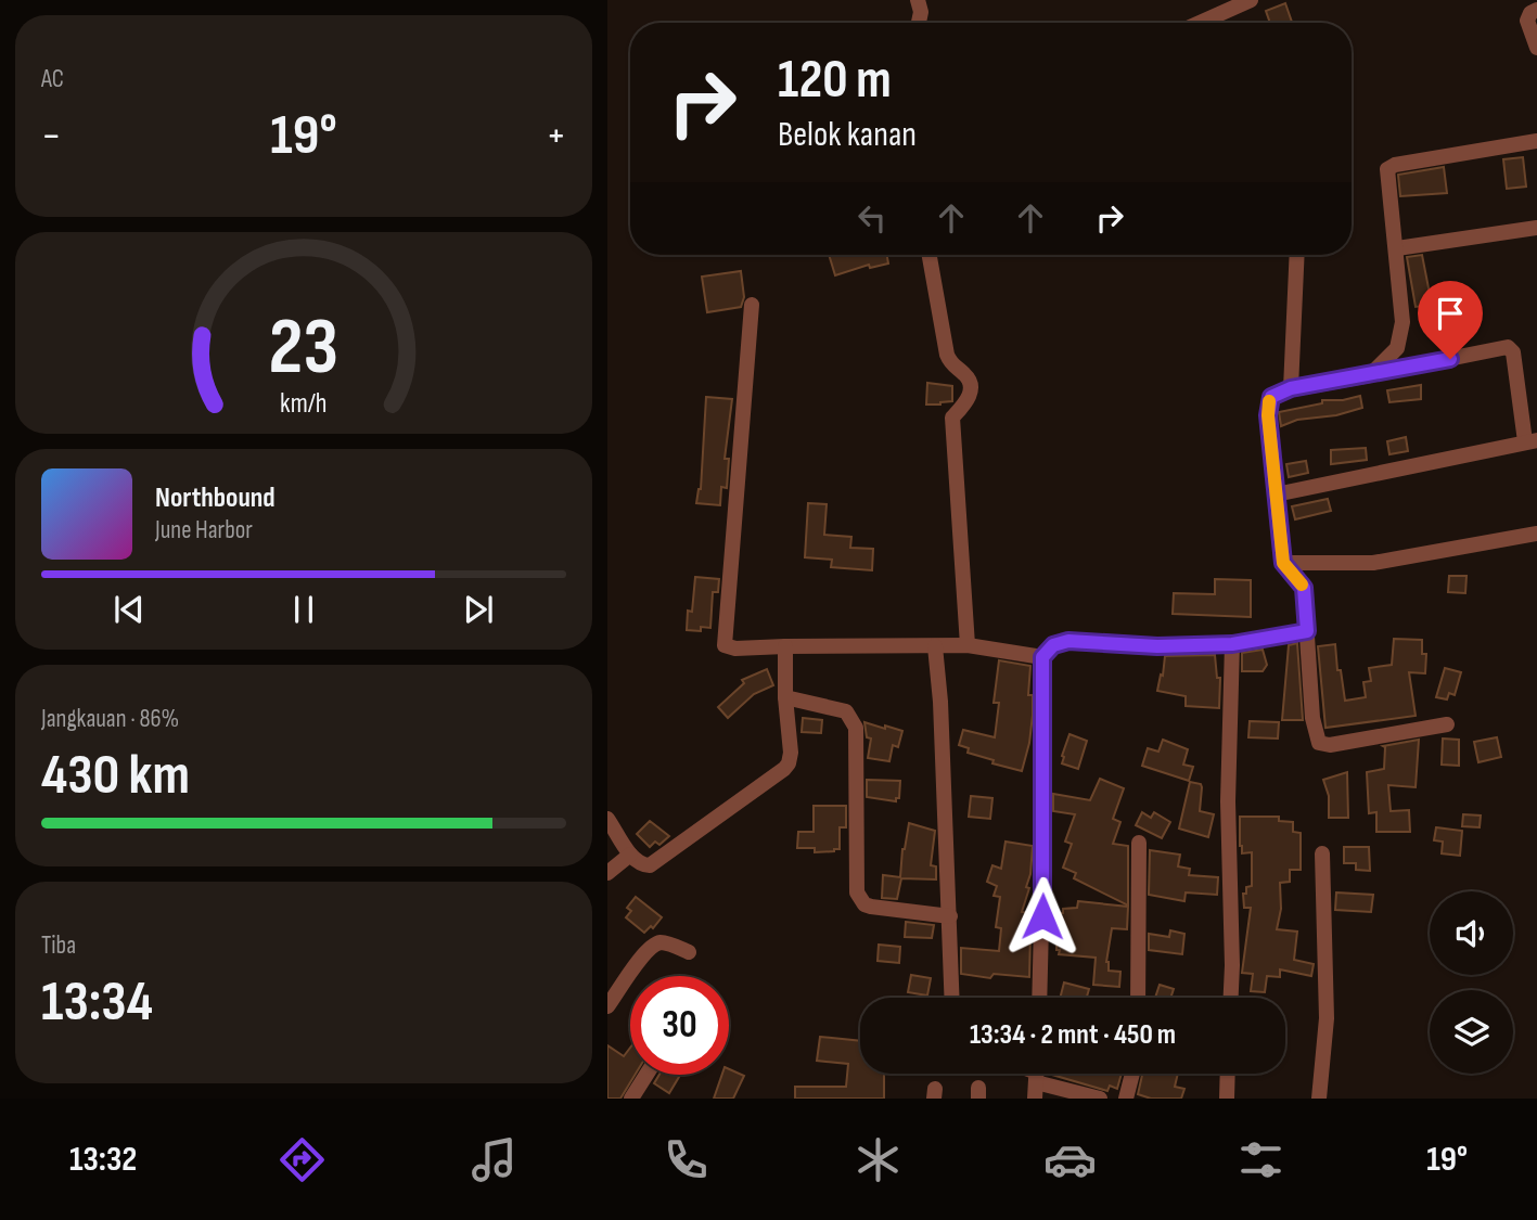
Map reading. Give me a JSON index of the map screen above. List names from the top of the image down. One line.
{"page":{"tile":["AC",["Jangkauan · 86%","430 km"],["Tiba","13:34"]],"turn":["120 m","Belok kanan"],"heat":["−","19°","+"],"song":["Northbound","June Harbor"],"limit":"30","trip":"13:34 · 2 mnt · 450 m","tabs":["13:32","19°"],"gauge":["23","km/h"]}}
